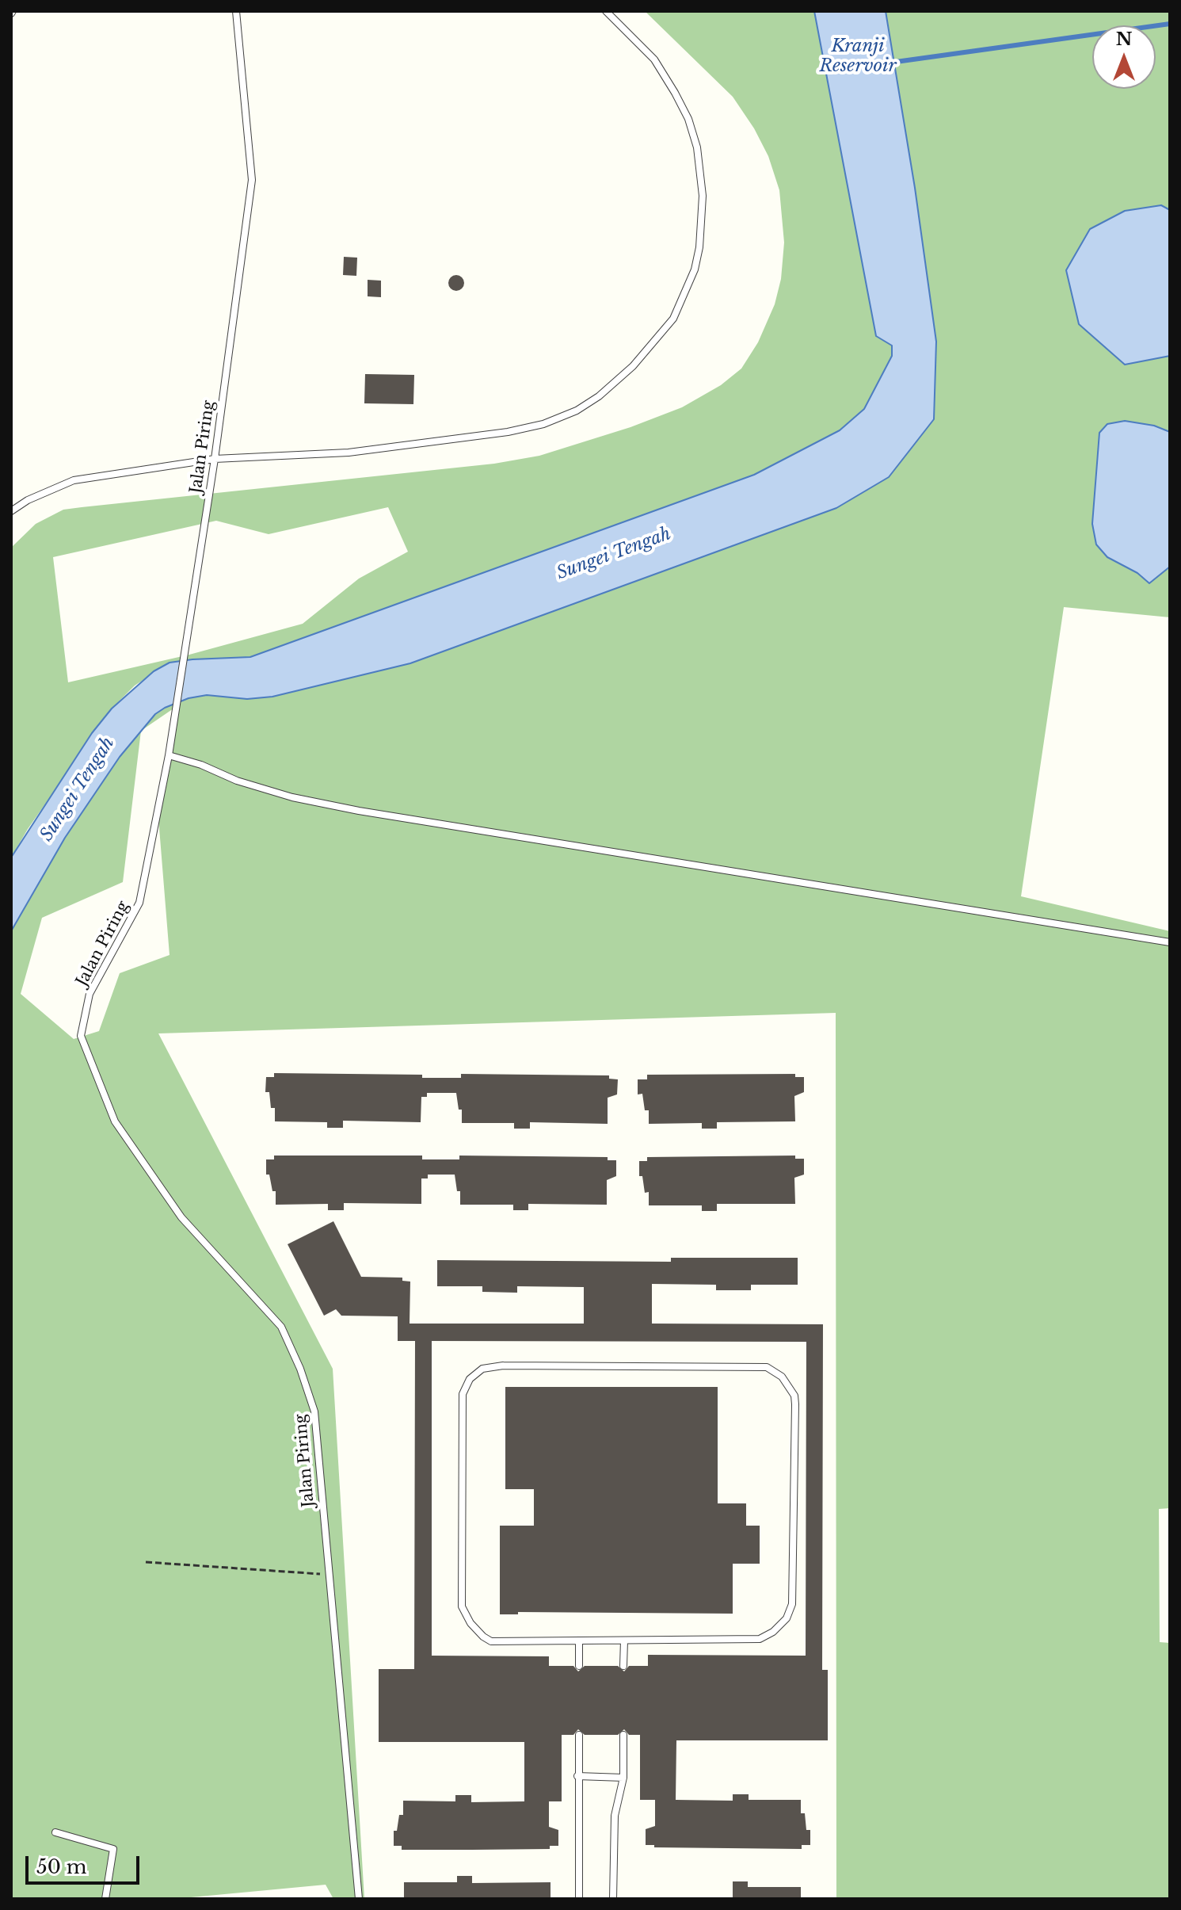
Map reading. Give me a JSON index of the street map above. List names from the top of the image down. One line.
{"streets":{"lane":["Jalan Piring"]},"water":["Kranji Reservoir","Sungei Tengah"],"scale_bar":"50 m","north":"top"}
